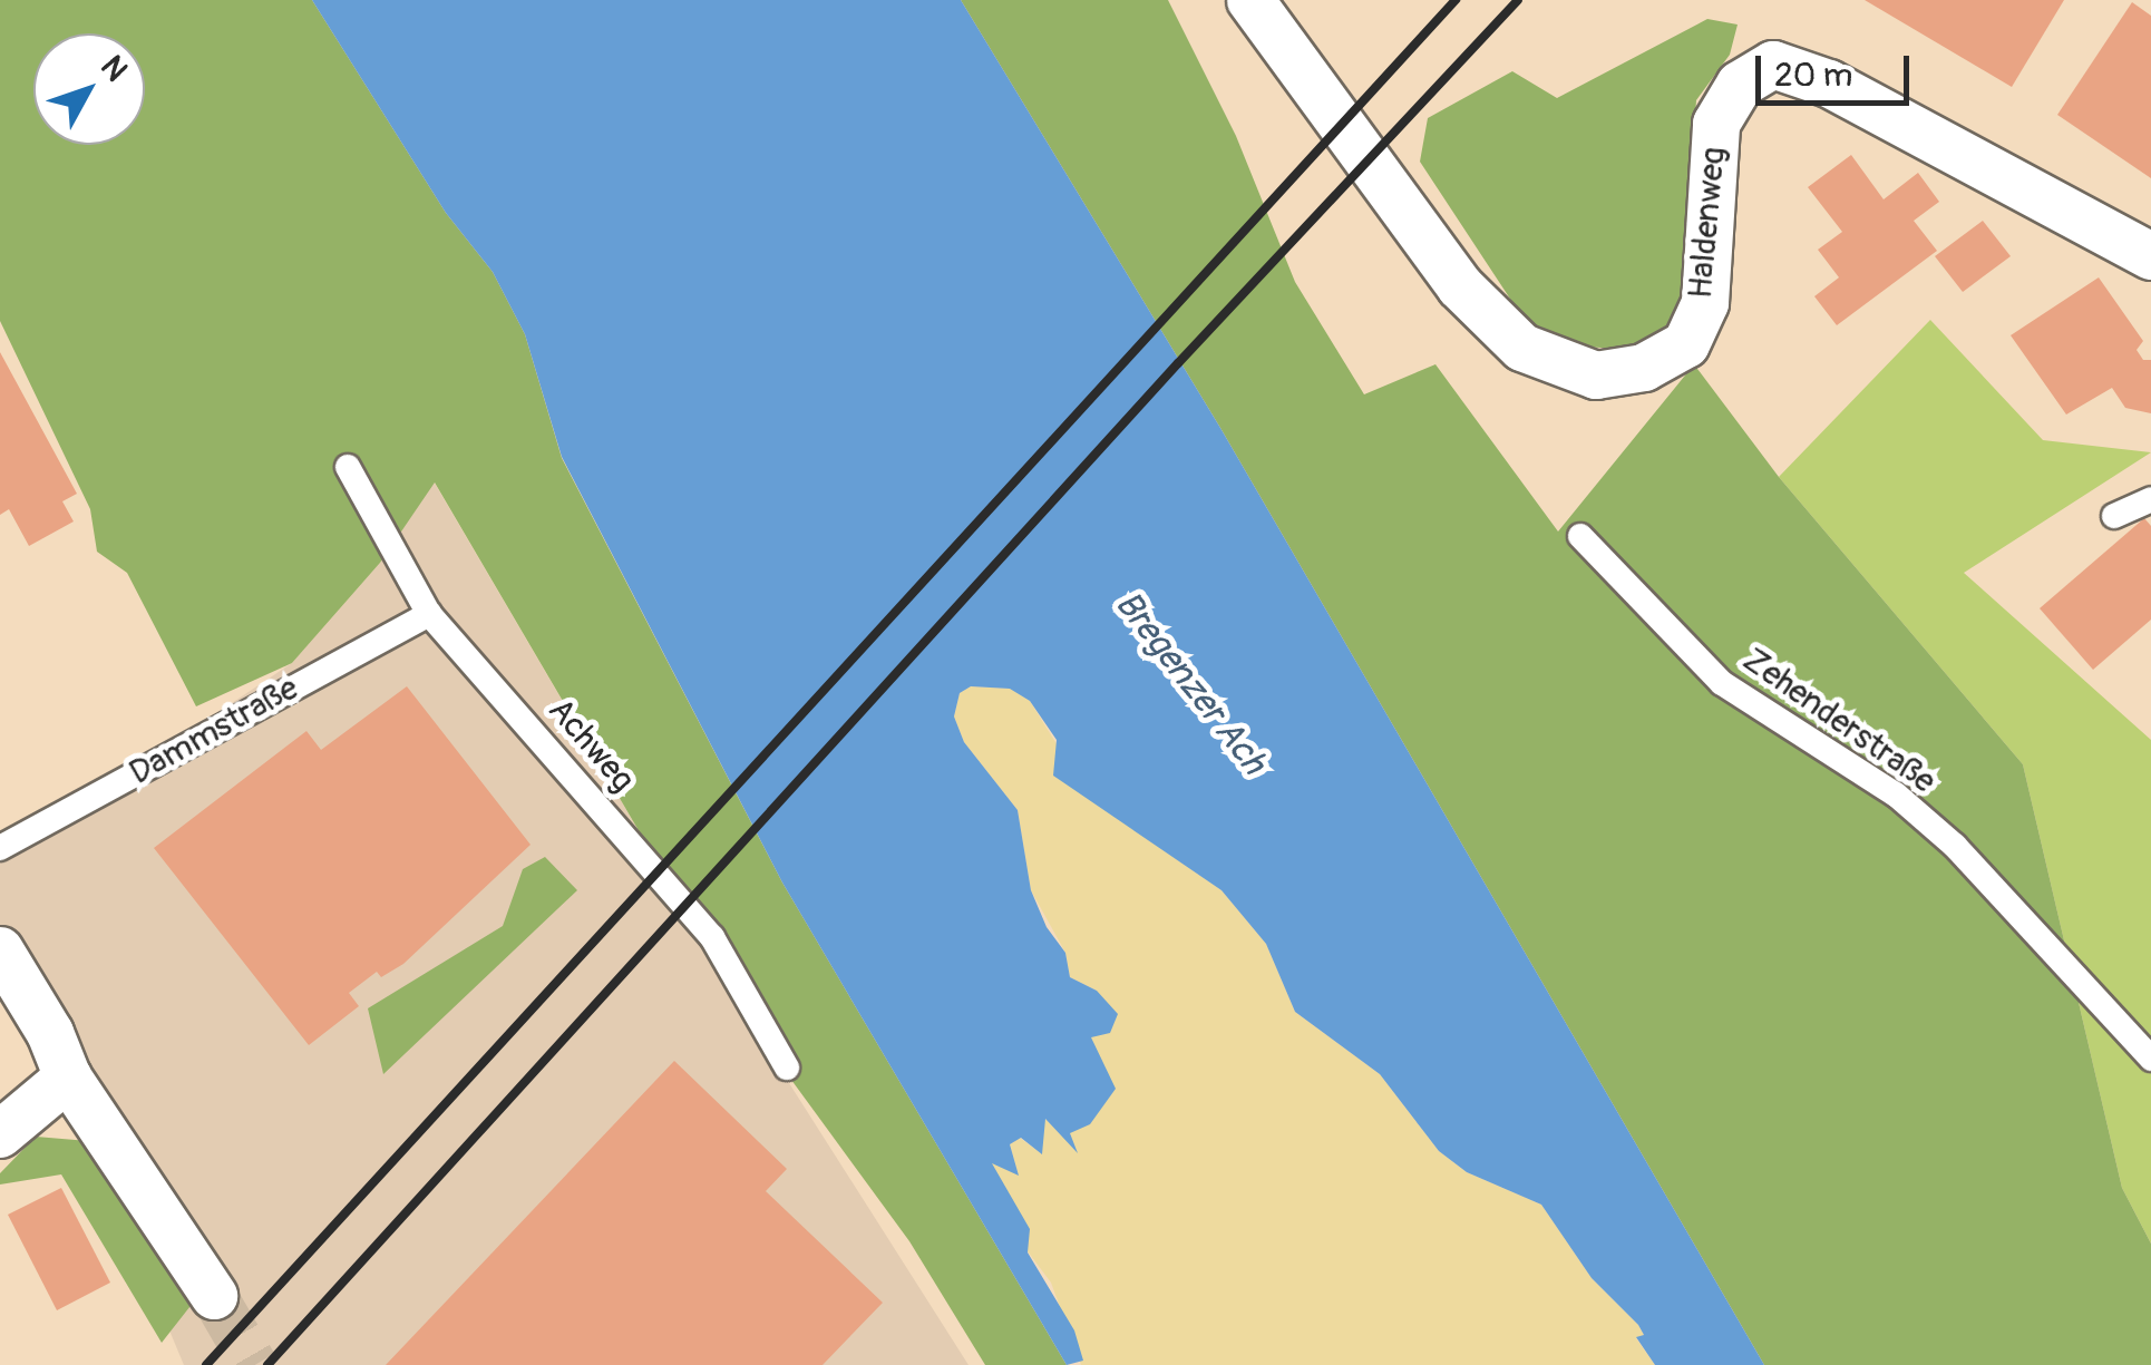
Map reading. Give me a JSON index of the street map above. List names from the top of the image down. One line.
{"streets":{"street":["Haldenweg"],"lane":["Zehenderstraße","Dammstraße","Achweg"]},"crossings":[["Dammstraße","Achweg"]],"water":["Bregenzer Ach"],"scale_bar":"20 m","north":"top right"}
